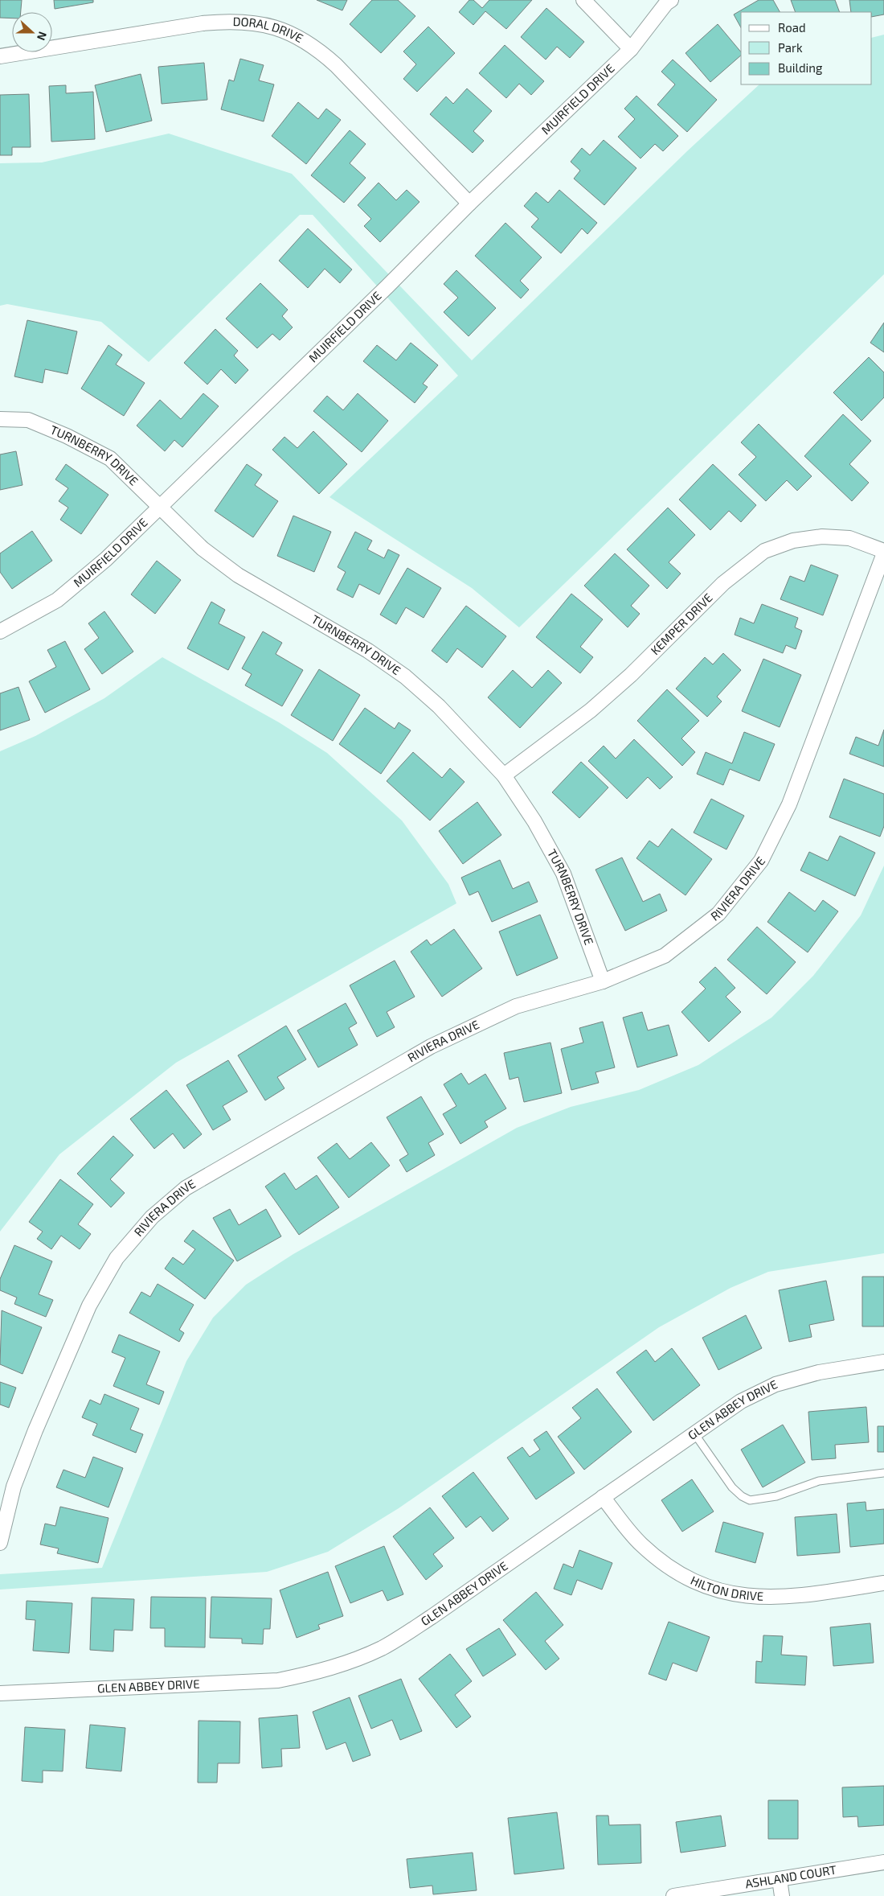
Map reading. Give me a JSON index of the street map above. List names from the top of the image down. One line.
{"streets":{"street":["DORAL DRIVE","MUIRFIELD DRIVE","TURNBERRY DRIVE","KEMPER DRIVE","RIVIERA DRIVE","GLEN ABBEY DRIVE","HILTON DRIVE","ASHLAND COURT"]},"crossings":[["DORAL DRIVE","MUIRFIELD DRIVE"],["MUIRFIELD DRIVE","TURNBERRY DRIVE"],["TURNBERRY DRIVE","KEMPER DRIVE"],["TURNBERRY DRIVE","RIVIERA DRIVE"],["KEMPER DRIVE","RIVIERA DRIVE"],["GLEN ABBEY DRIVE","HILTON DRIVE"]],"legend":["Road","Park","Building"],"north":"right"}
